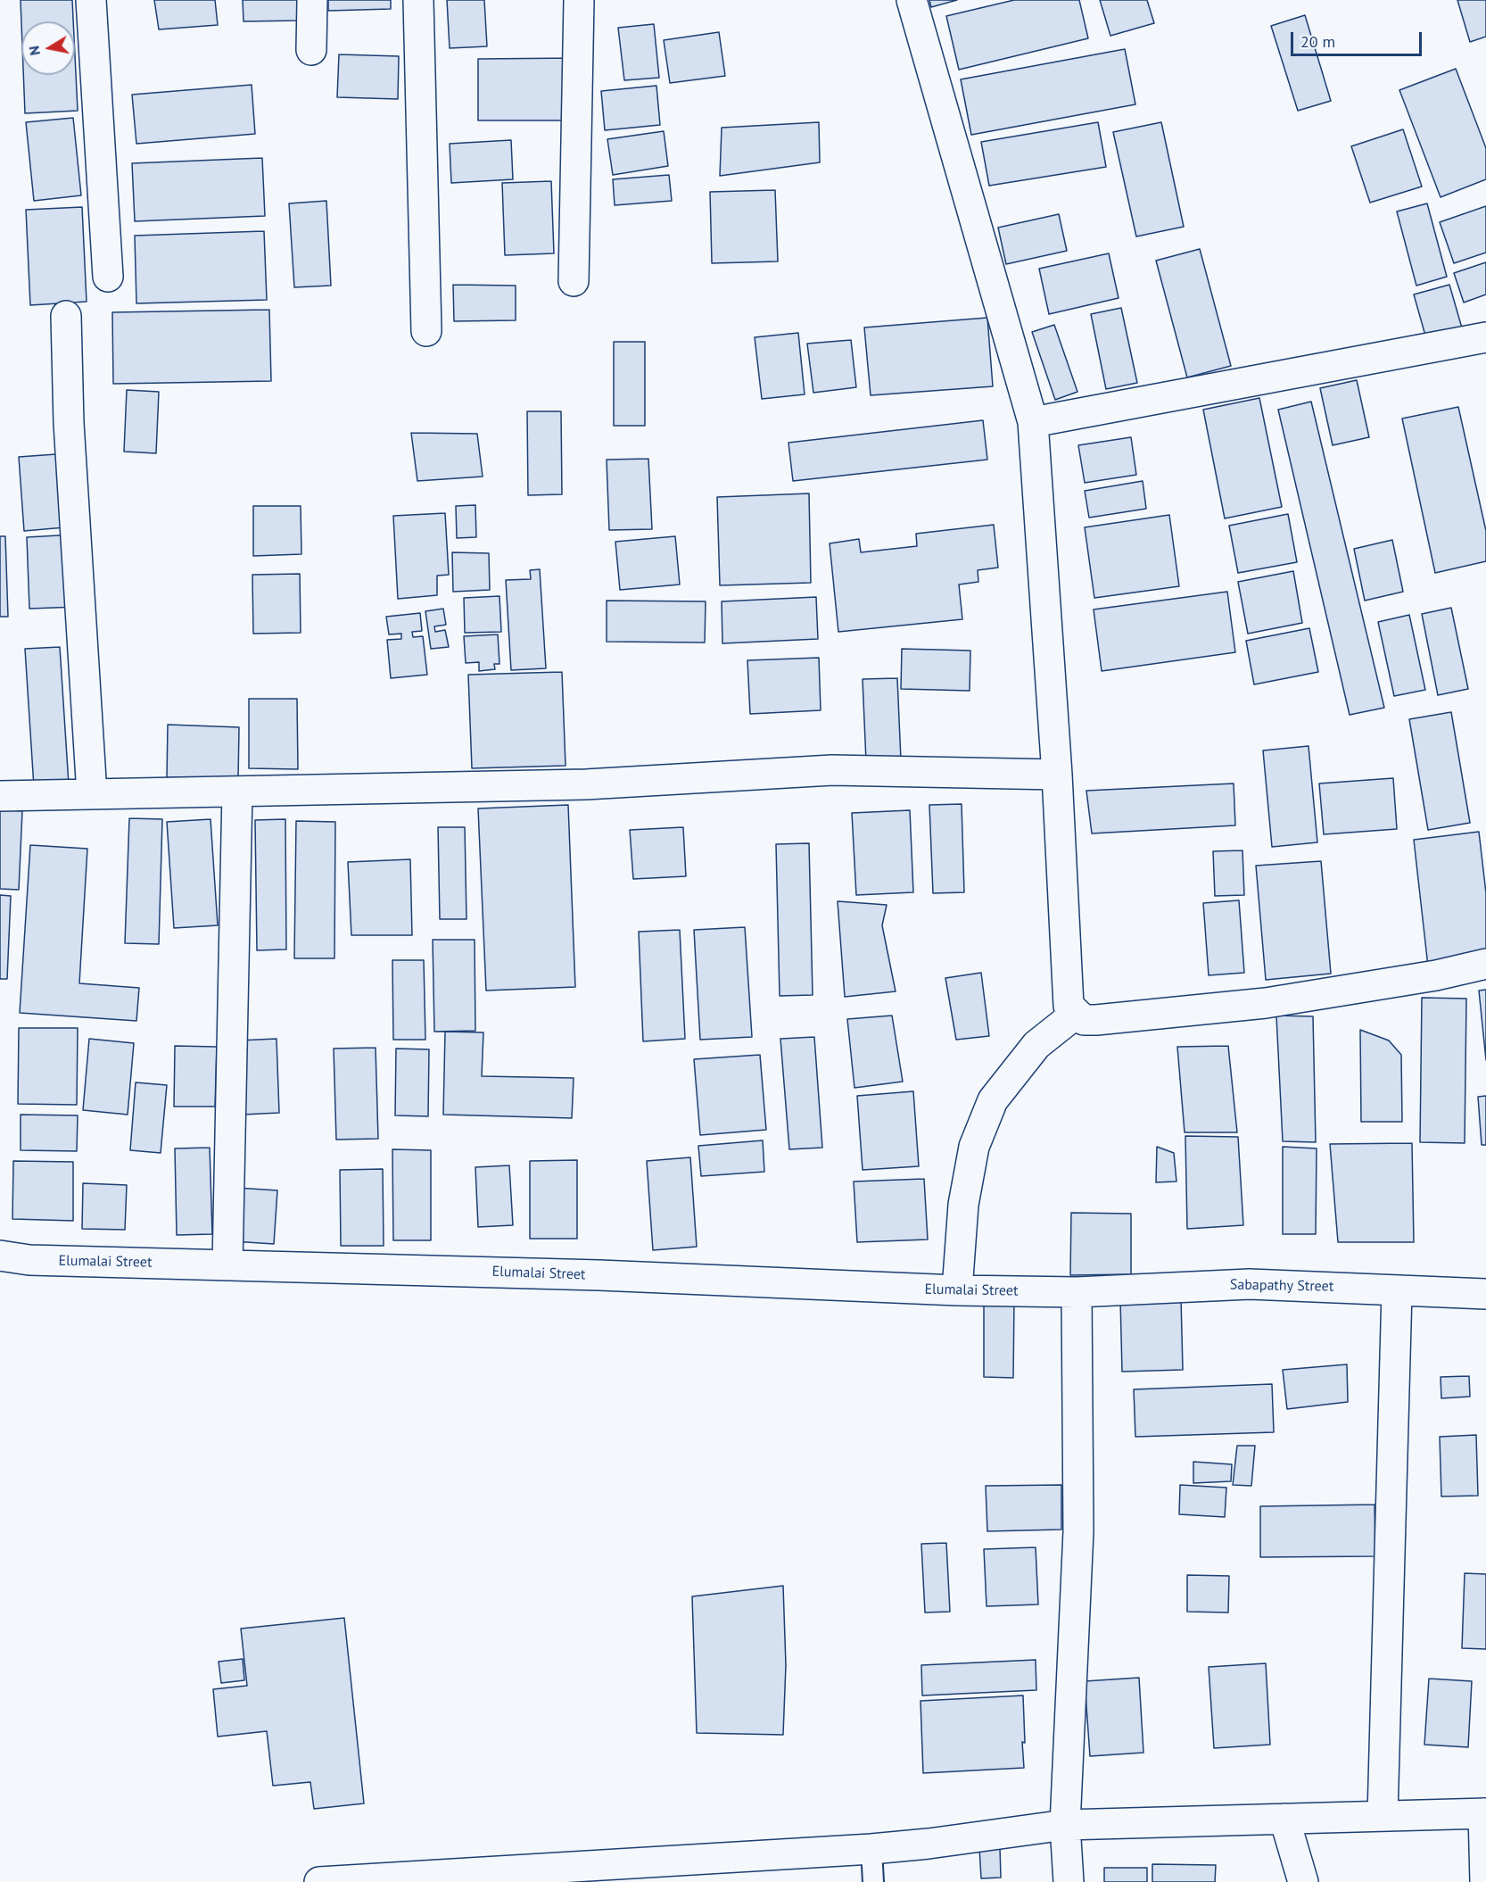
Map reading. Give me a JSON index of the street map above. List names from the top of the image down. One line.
{"streets":{"street":["Elumalai Street","Sabapathy Street"]},"crossings":[["Elumalai Street","Sabapathy Street"]],"scale_bar":"20 m","north":"left"}
